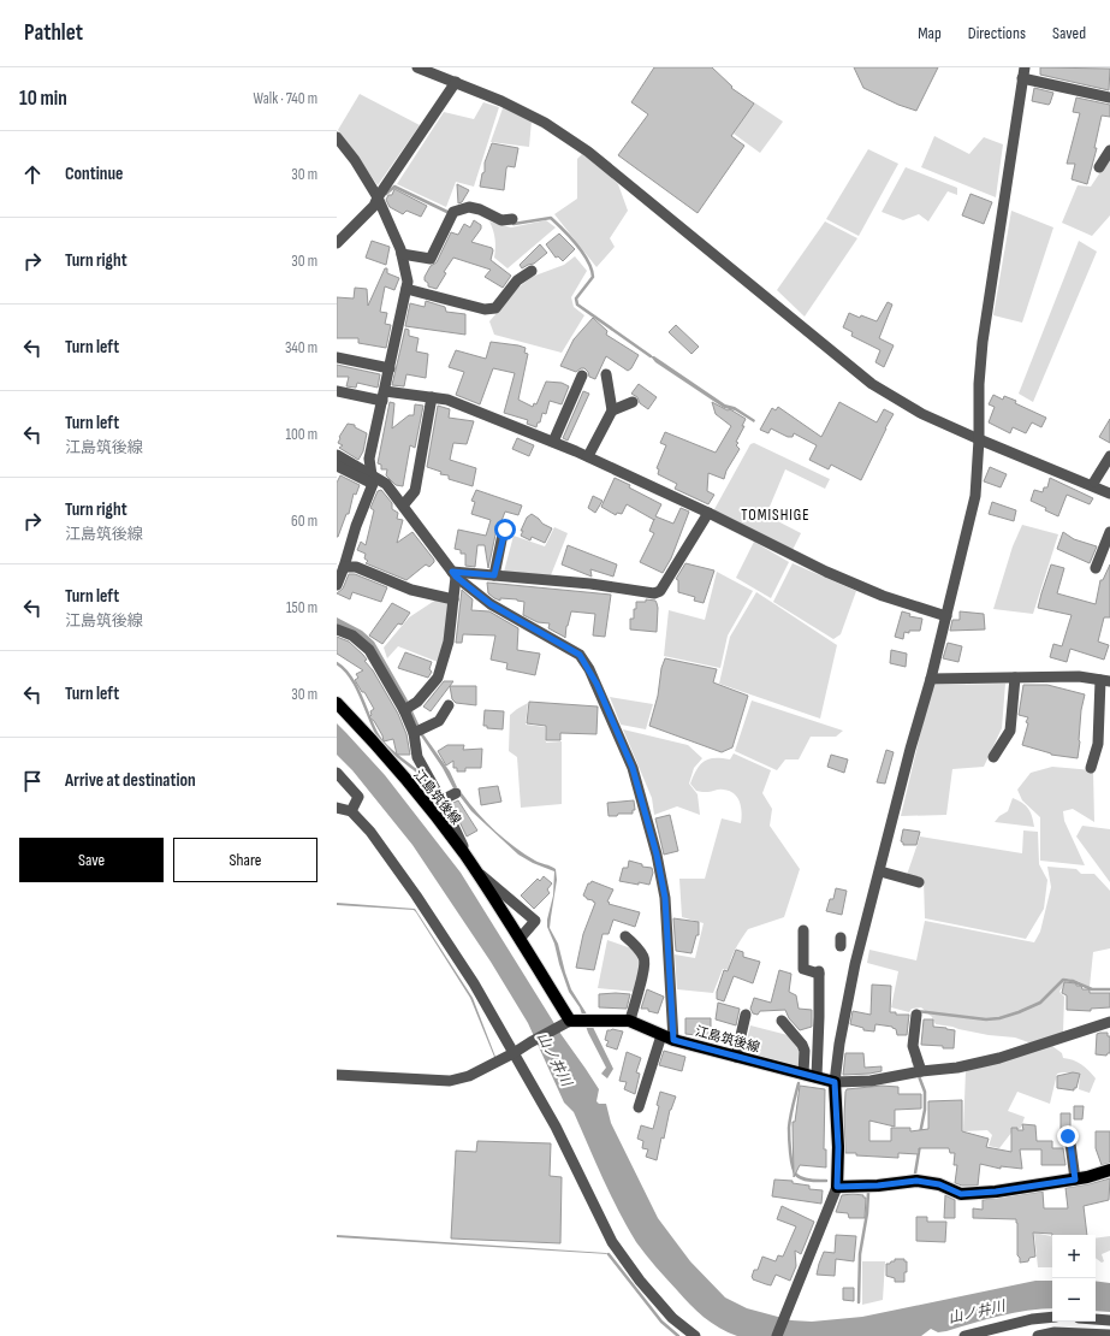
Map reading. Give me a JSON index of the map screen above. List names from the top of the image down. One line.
{"streets":{"main road":["江島筑後線"]},"districts":["TOMISHIGE"],"water":["山ノ井川"],"page":{"header":"Pathlet","nav":["Map","Directions","Saved"],"heading":["10 min","Walk · 740 m"],"list":[["Continue","30 m"],["Turn right","30 m"],["Turn left","340 m"],["Turn left","江島筑後線","100 m"],["Turn right","江島筑後線","60 m"],["Turn left","江島筑後線","150 m"],["Turn left","30 m"],"Arrive at destination"],"buttons":["Save","Share"],"map_buttons":["+","−"]}}
